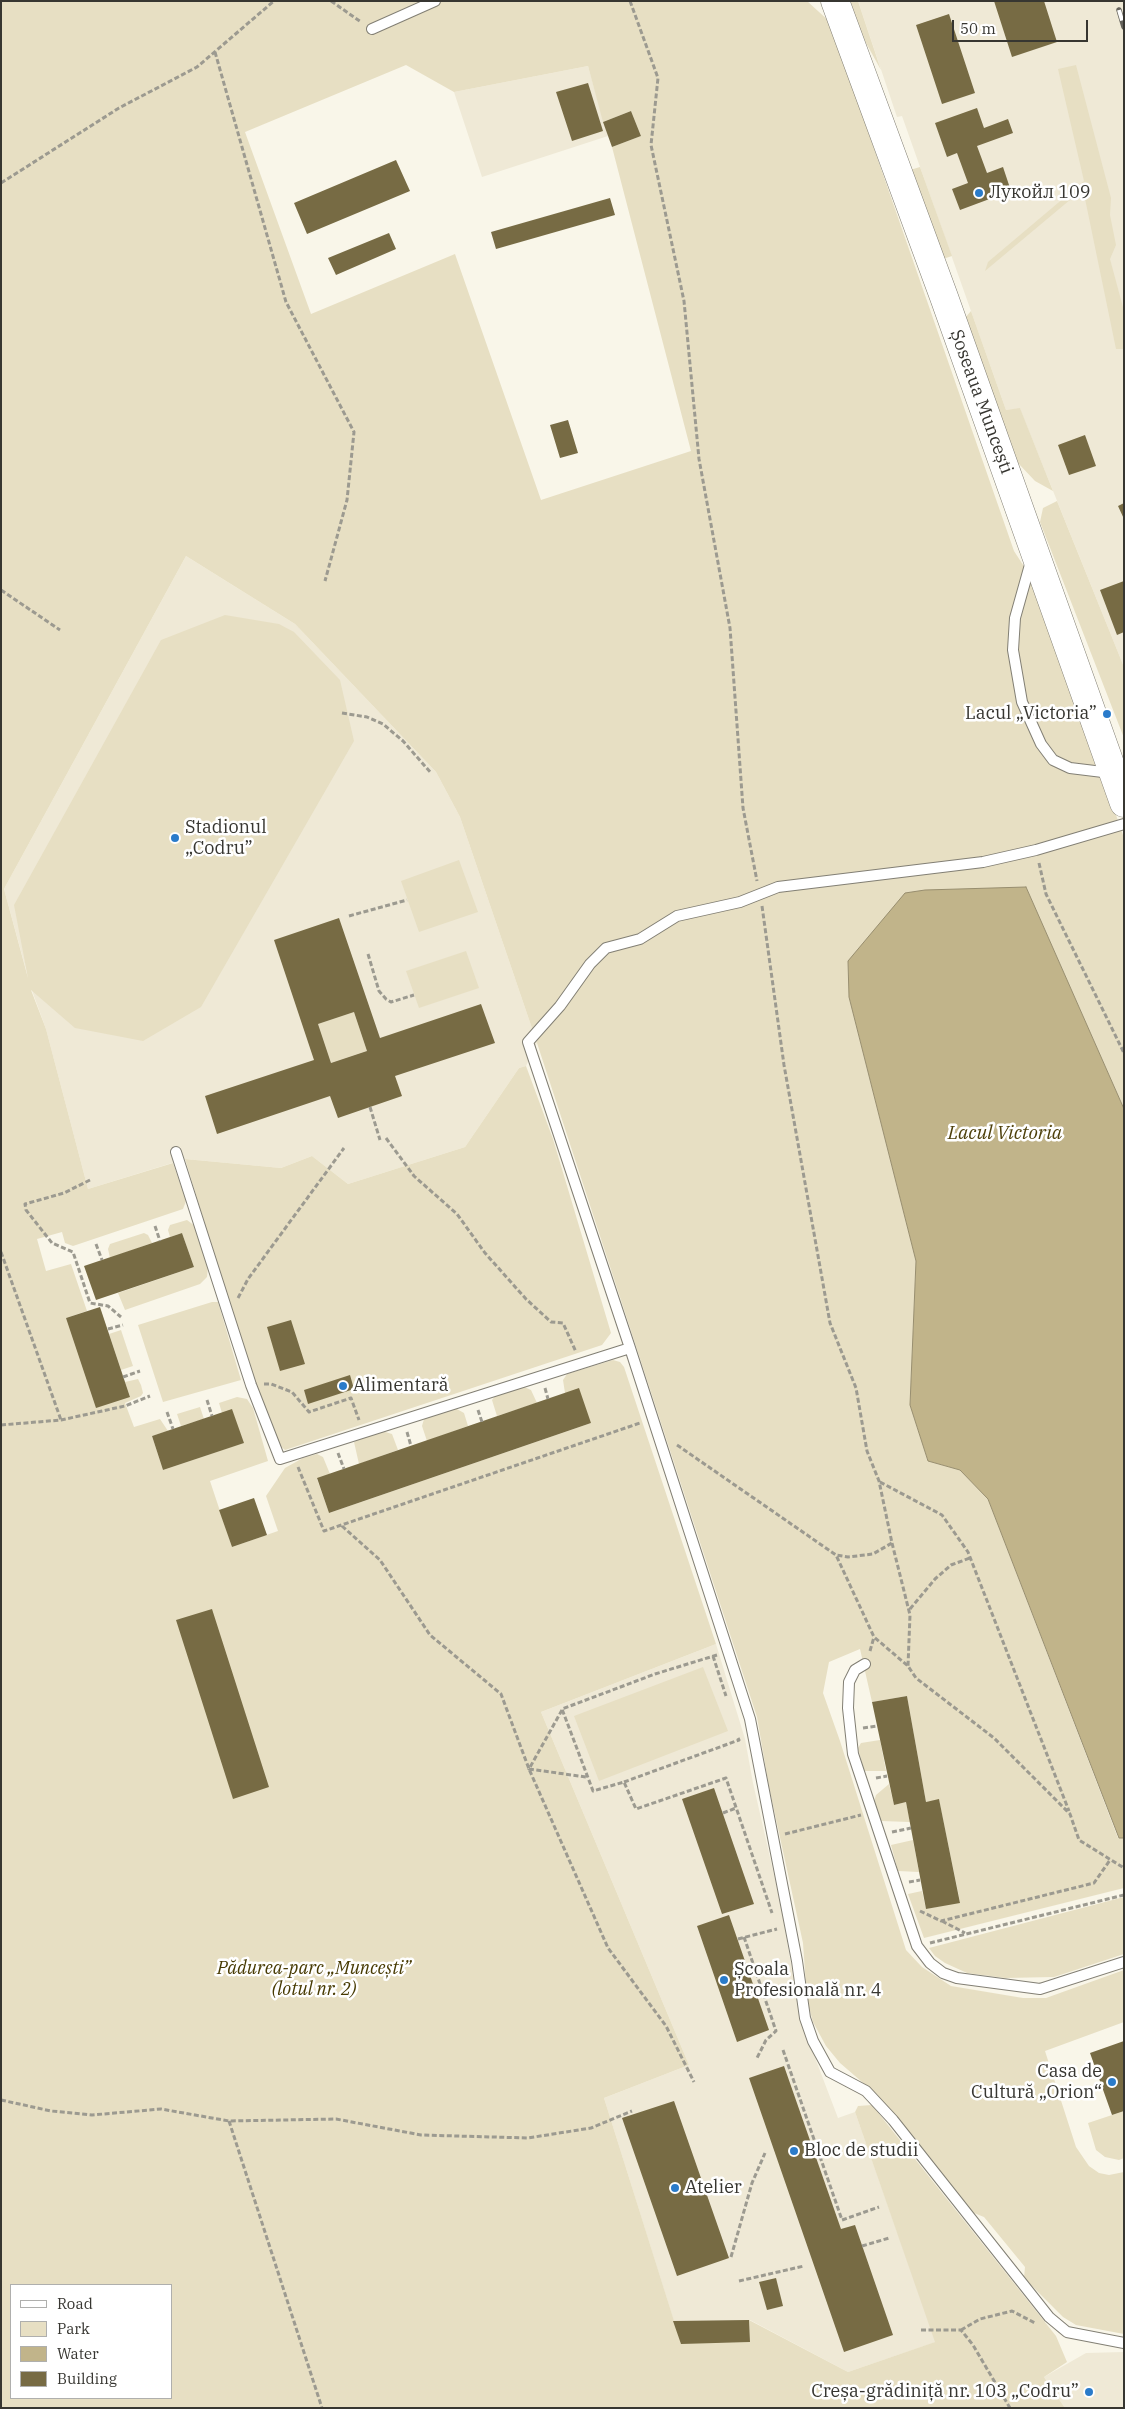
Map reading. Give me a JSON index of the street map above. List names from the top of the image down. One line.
{"streets":{"main road":["Șoseaua Muncești"]},"water":["Lacul Victoria"],"parks":["Pădurea-parc „Muncești” (lotul nr. 2)"],"places":["Лукойл 109","Lacul „Victoria”","Stadionul „Codru”","Alimentară","Școala Profesională nr. 4","Casa de Cultură „Orion“","Bloc de studii","Atelier","Creșa-grădiniță nr. 103 „Codru”"],"legend":["Road","Park","Water","Building"],"scale_bar":"50 m"}
